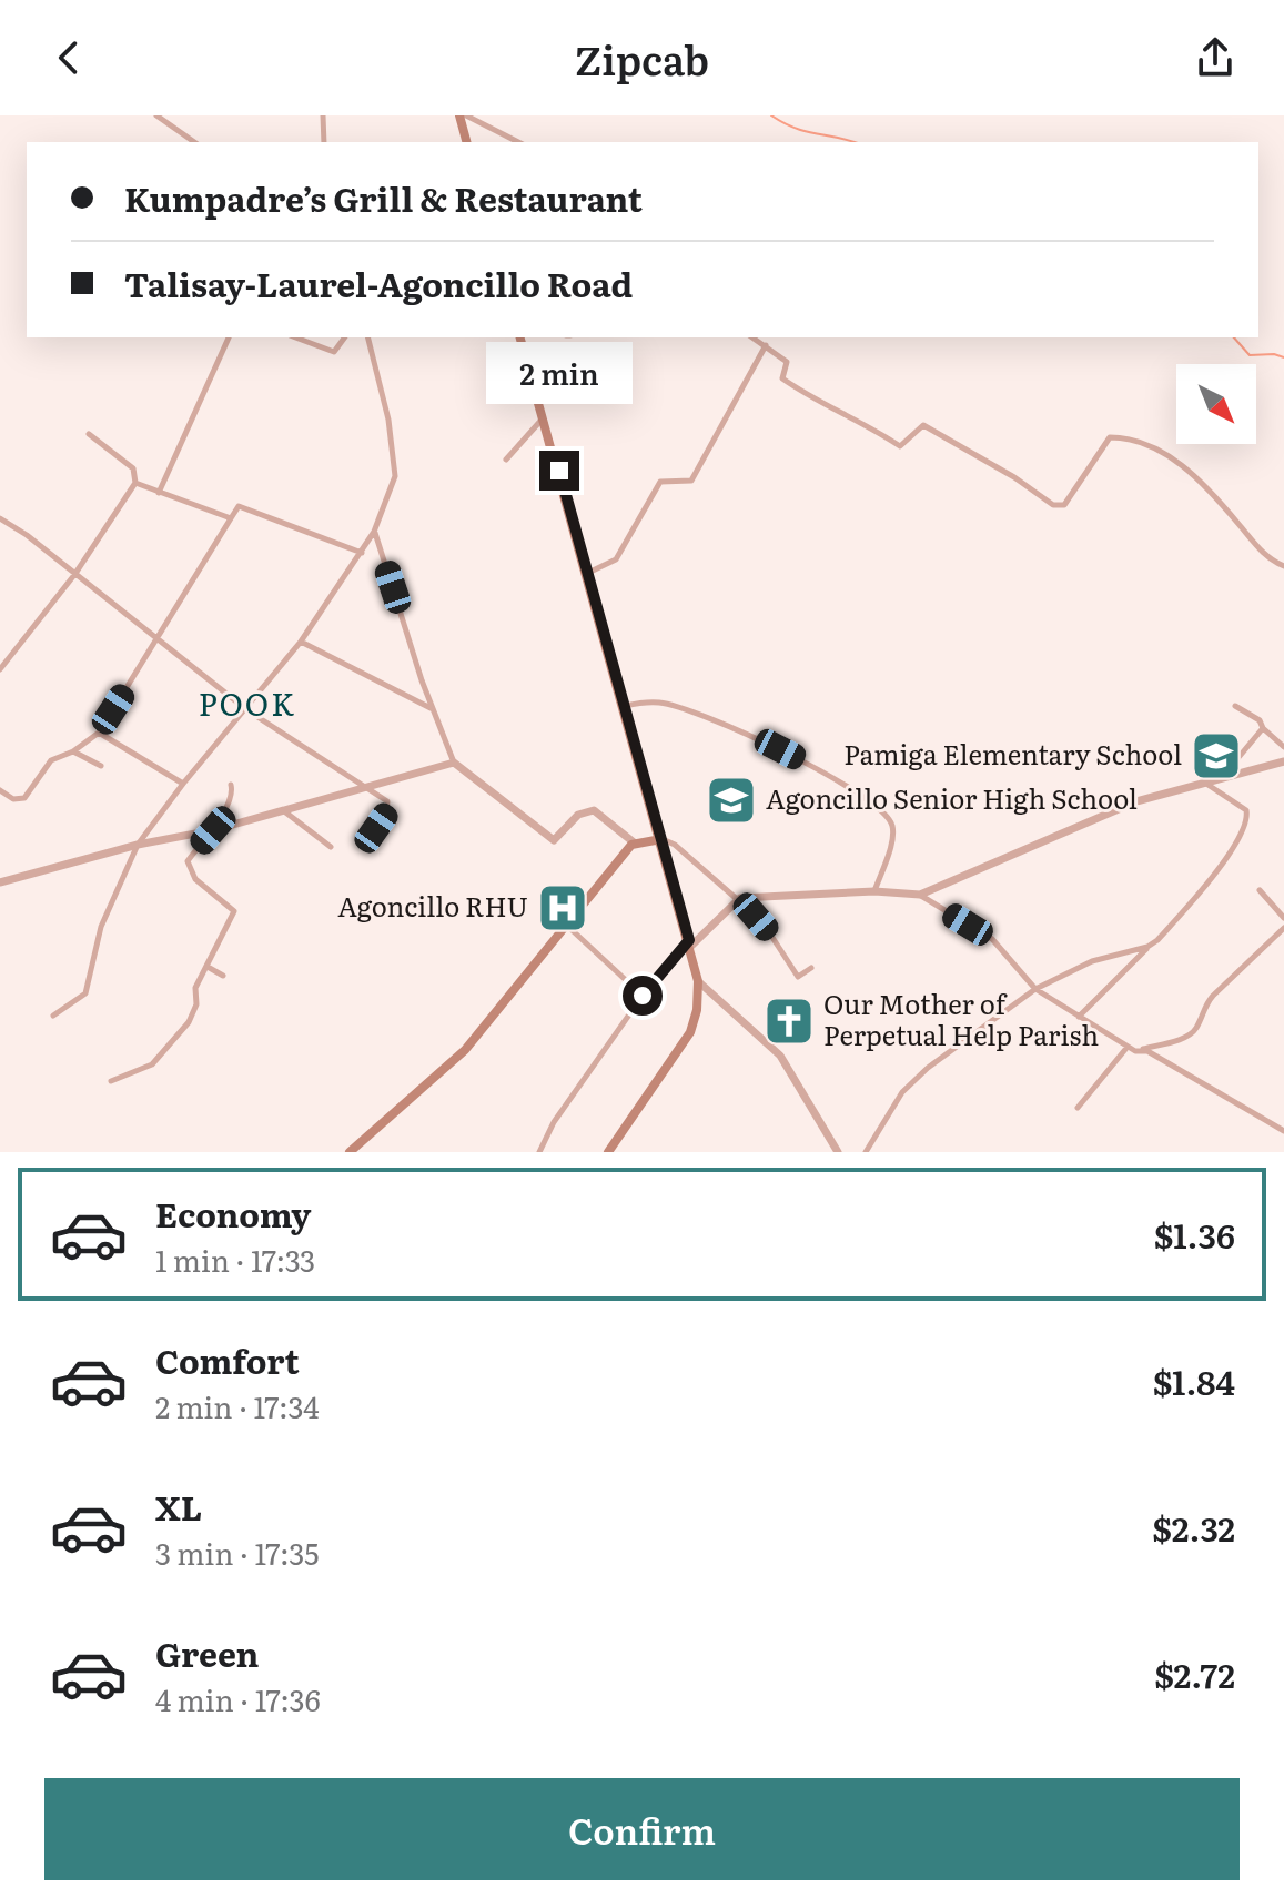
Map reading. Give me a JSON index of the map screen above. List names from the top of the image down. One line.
{"districts":["POOK"],"places":{"school or university":["Pamiga Elementary School","Agoncillo Senior High School"],"hospital":["Agoncillo RHU"],"church":["Our Mother of Perpetual Help Parish"]},"north":"bottom right","page":{"header":"Zipcab","banner":["Kumpadre’s Grill & Restaurant","Talisay-Laurel-Agoncillo Road"],"bubble":"2 min","list":[{"name":"Economy","note":"1 min · 17:33","value":"$1.36"},{"name":"Comfort","note":"2 min · 17:34","value":"$1.84"},{"name":"XL","note":"3 min · 17:35","value":"$2.32"},{"name":"Green","note":"4 min · 17:36","value":"$2.72"}],"buttons":"Confirm"}}
